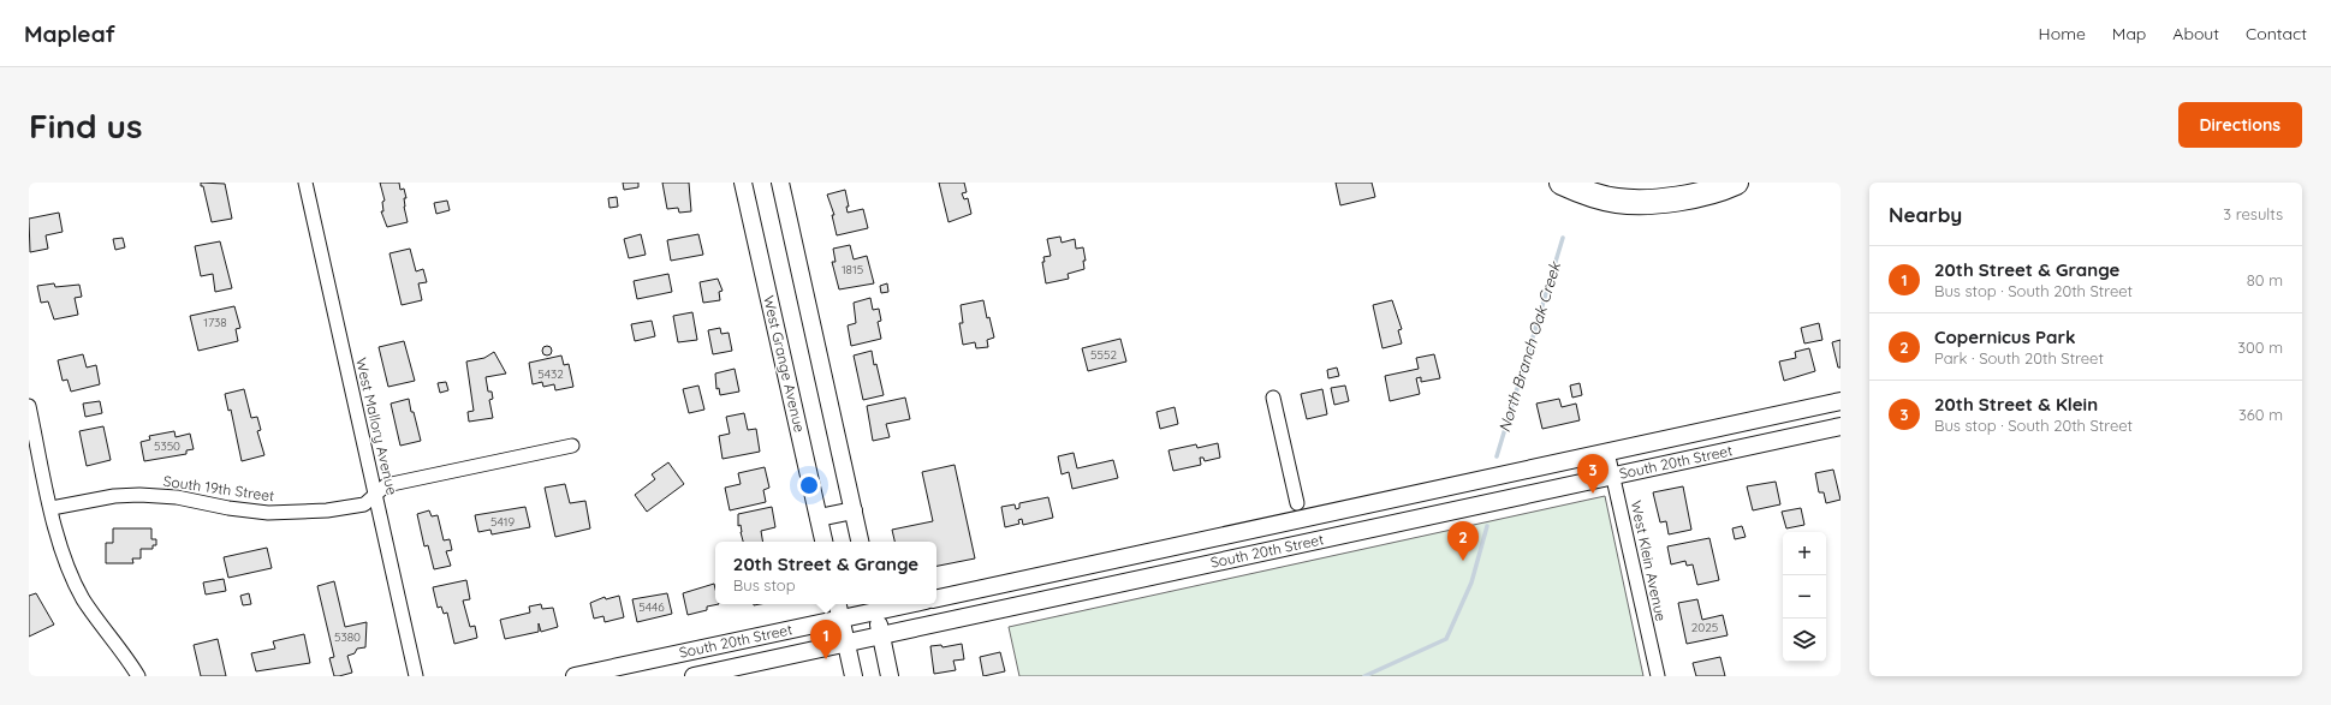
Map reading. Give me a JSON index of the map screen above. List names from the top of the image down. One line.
{"streets":{"street":["West Grange Avenue","West Mallory Avenue","South 20th Street","South 19th Street","West Klein Avenue"]},"crossings":[["West Mallory Avenue","South 19th Street"],["South 20th Street","West Klein Avenue"]],"water":["North Branch Oak Creek"],"house_numbers":["1815","1738","5552","5432","5350","5419","5446","2025","5380"],"page":{"header":"Mapleaf","nav":["Home","Map","About","Contact"],"buttons":"Directions","title":"Find us","heading":["Nearby","3 results"],"list":[{"mark":"1","name":"20th Street & Grange","note":"Bus stop · South 20th Street","value":"80 m"},{"mark":"2","name":"Copernicus Park","note":"Park · South 20th Street","value":"300 m"},{"mark":"3","name":"20th Street & Klein","note":"Bus stop · South 20th Street","value":"360 m"}],"pins":["3","2","1"],"map_buttons":["+","−"],"popup":["20th Street & Grange","Bus stop"]}}
